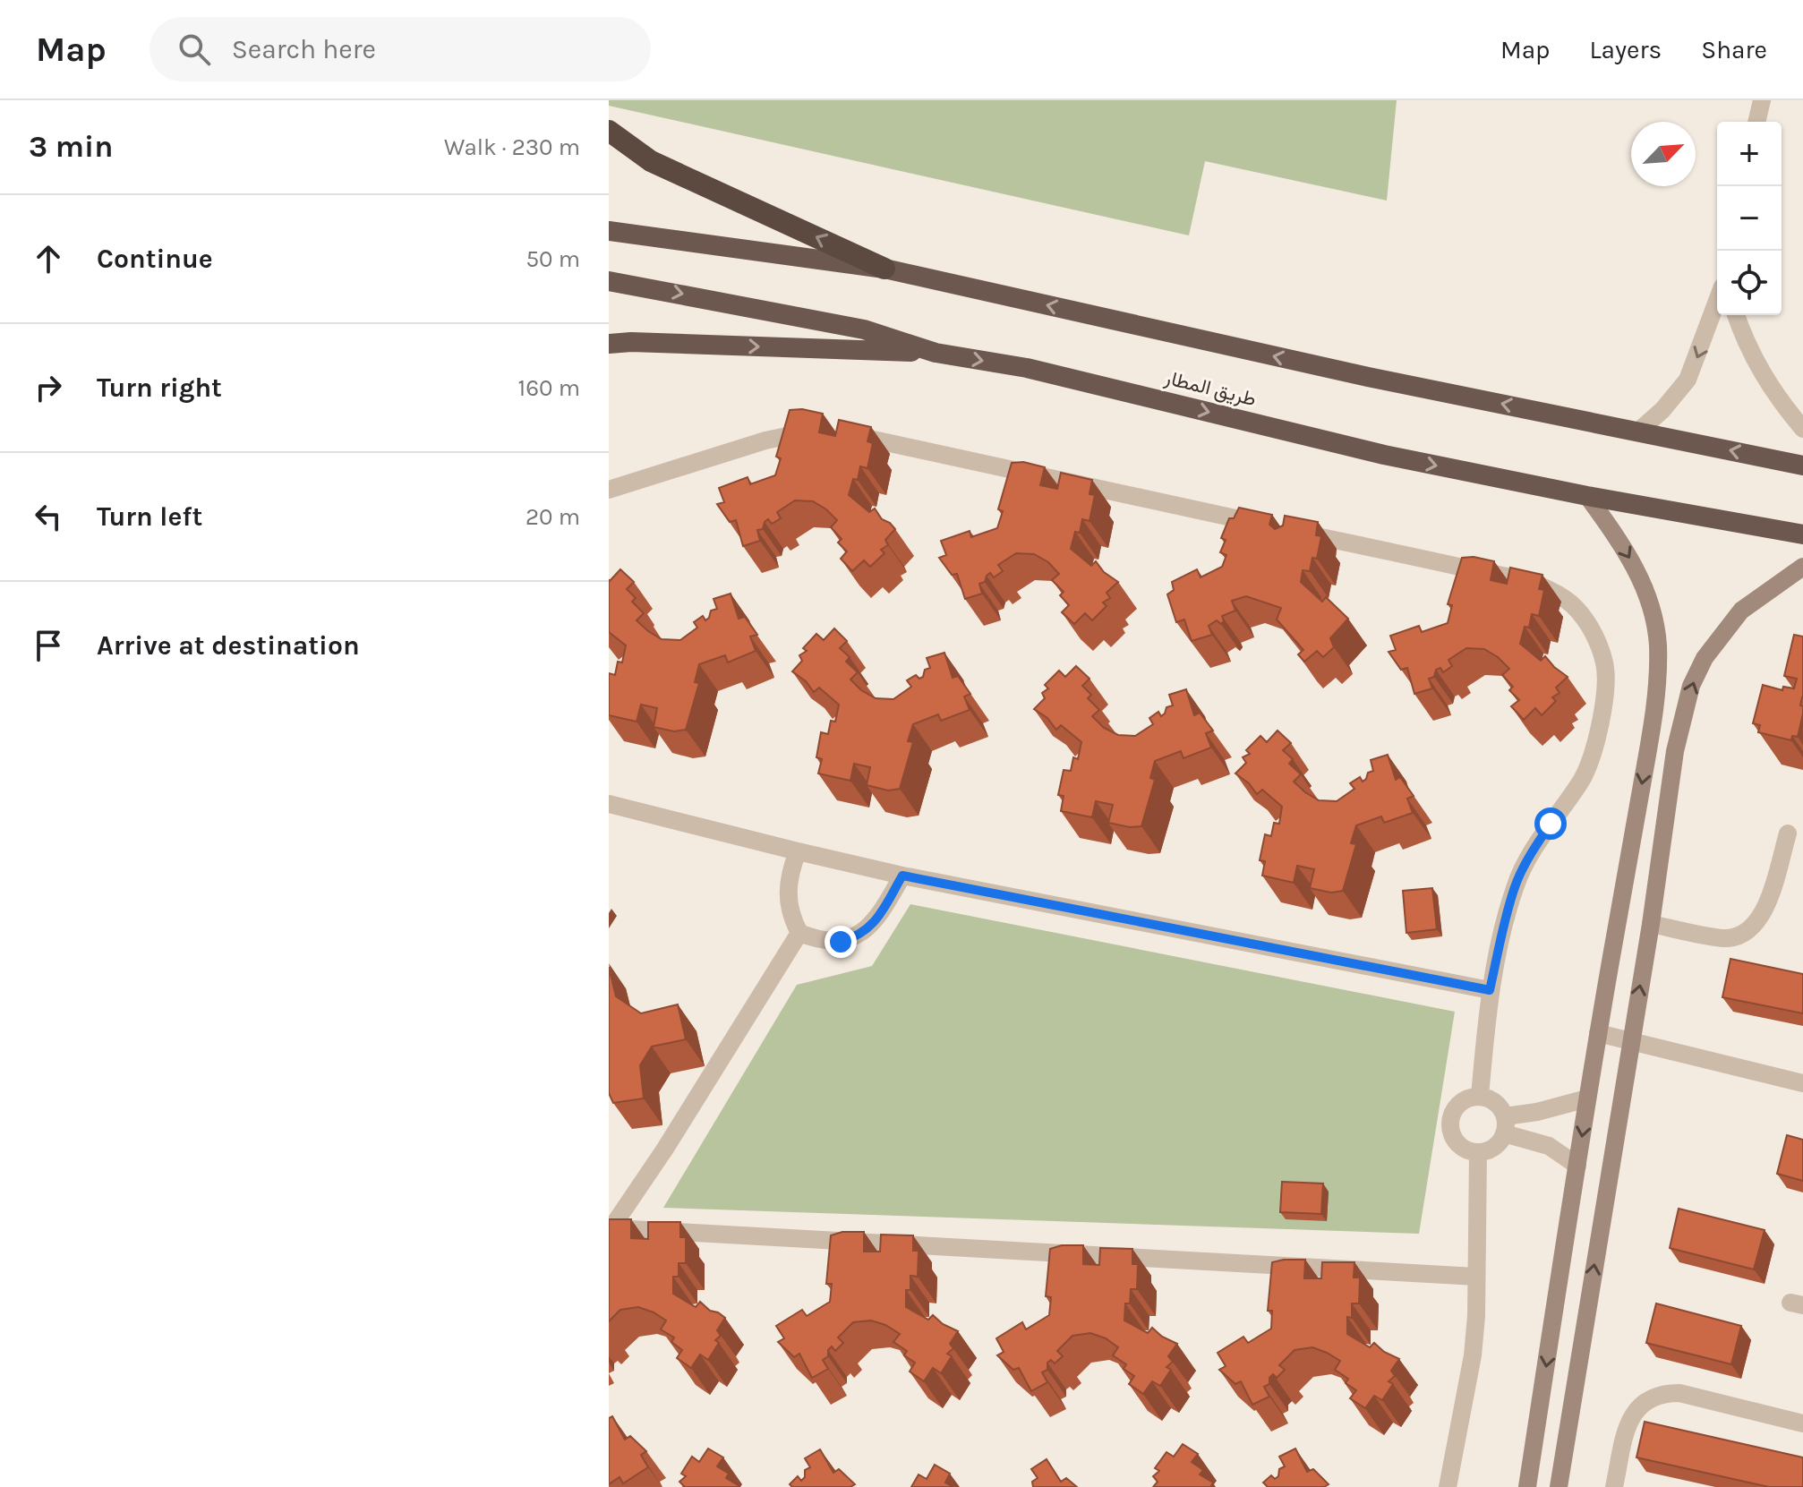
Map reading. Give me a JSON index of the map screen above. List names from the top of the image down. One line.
{"streets":{"highway":["طريق المطار"]},"north":"top right","page":{"header":"Map","search":"Search here","nav":["Map","Layers","Share"],"heading":["3 min","Walk · 230 m"],"map_buttons":["+","−"],"list":[["Continue","50 m"],["Turn right","160 m"],["Turn left","20 m"],"Arrive at destination"]}}
